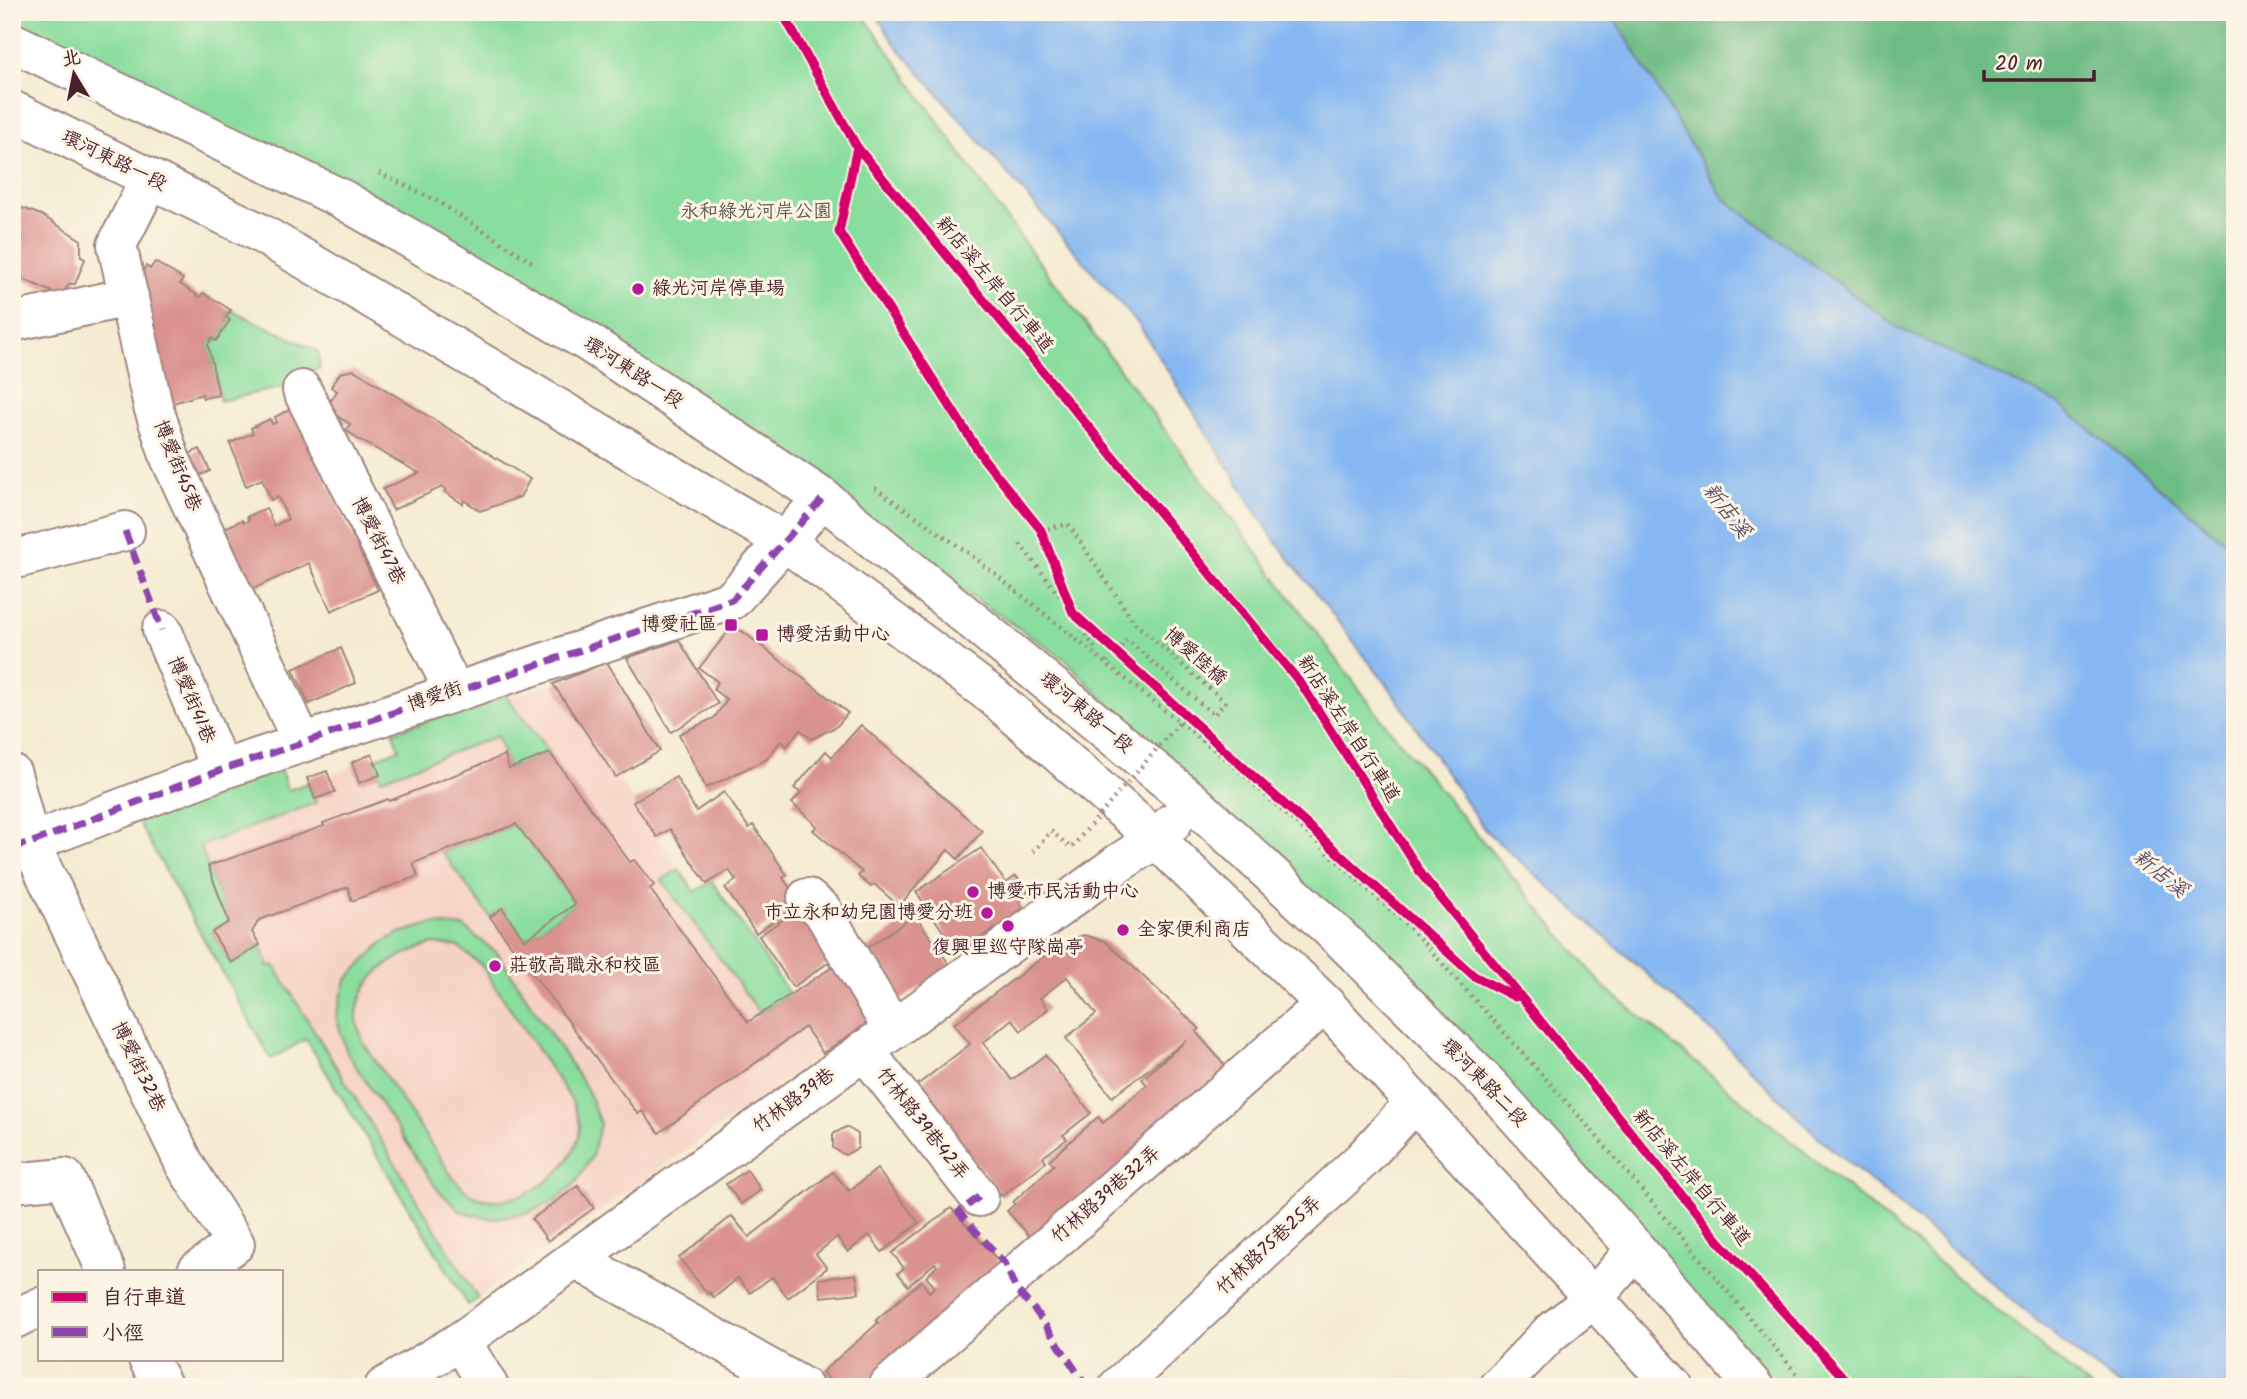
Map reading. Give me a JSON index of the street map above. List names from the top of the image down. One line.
{"streets":{"street":["環河東路一段","博愛街45巷","博愛街47巷","博愛街","博愛街41巷","博愛街32巷","環河東路二段","竹林路39巷","竹林路39巷42弄","竹林路39巷32弄","竹林路75巷25弄"],"path":["博愛陸橋"],"cycle path":["新店溪左岸自行車道"]},"crossings":[["環河東路一段","博愛街45巷"],["環河東路一段","博愛街"],["環河東路一段","環河東路二段"],["環河東路一段","竹林路39巷"],["博愛街45巷","博愛街"],["博愛街47巷","博愛街"],["博愛街","博愛街41巷"],["博愛街","博愛街32巷"],["環河東路二段","竹林路39巷"],["竹林路39巷","竹林路39巷42弄"]],"water":["新店溪"],"parks":["永和綠光河岸公園"],"places":{"other":["綠光河岸停車場","博愛市民活動中心","市立永和幼兒園博愛分班","復興里巡守隊崗亭","全家便利商店","莊敬高職永和校區"],"transit":["博愛社區","博愛活動中心"]},"legend":["自行車道","小徑"],"scale_bar":"20 m","north":"top"}
